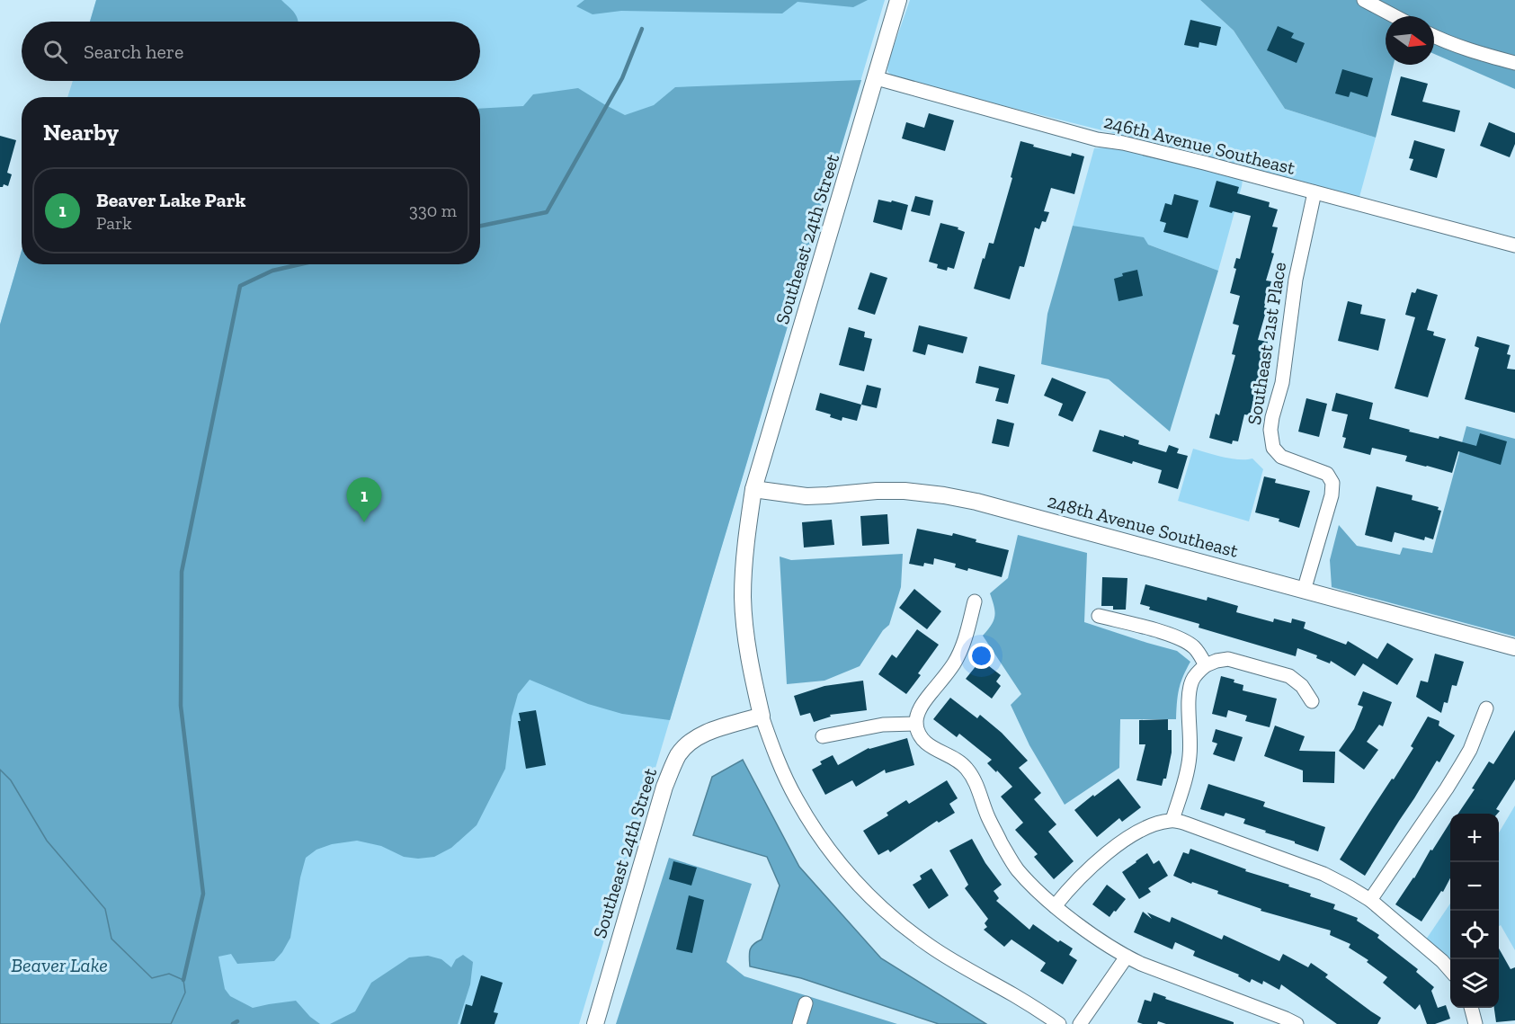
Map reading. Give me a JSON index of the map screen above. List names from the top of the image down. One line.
{"streets":{"street":["246th Avenue Southeast","Southeast 24th Street","Southeast 21st Place","248th Avenue Southeast"]},"crossings":[["246th Avenue Southeast","Southeast 24th Street"],["246th Avenue Southeast","Southeast 21st Place"],["Southeast 24th Street","248th Avenue Southeast"],["Southeast 21st Place","248th Avenue Southeast"]],"water":["Beaver Lake"],"north":"right","page":{"search":"Search here","heading":"Nearby","list":[{"mark":"1","name":"Beaver Lake Park","note":"Park","value":"330 m"}],"pins":"1","map_buttons":["+","−"]}}
